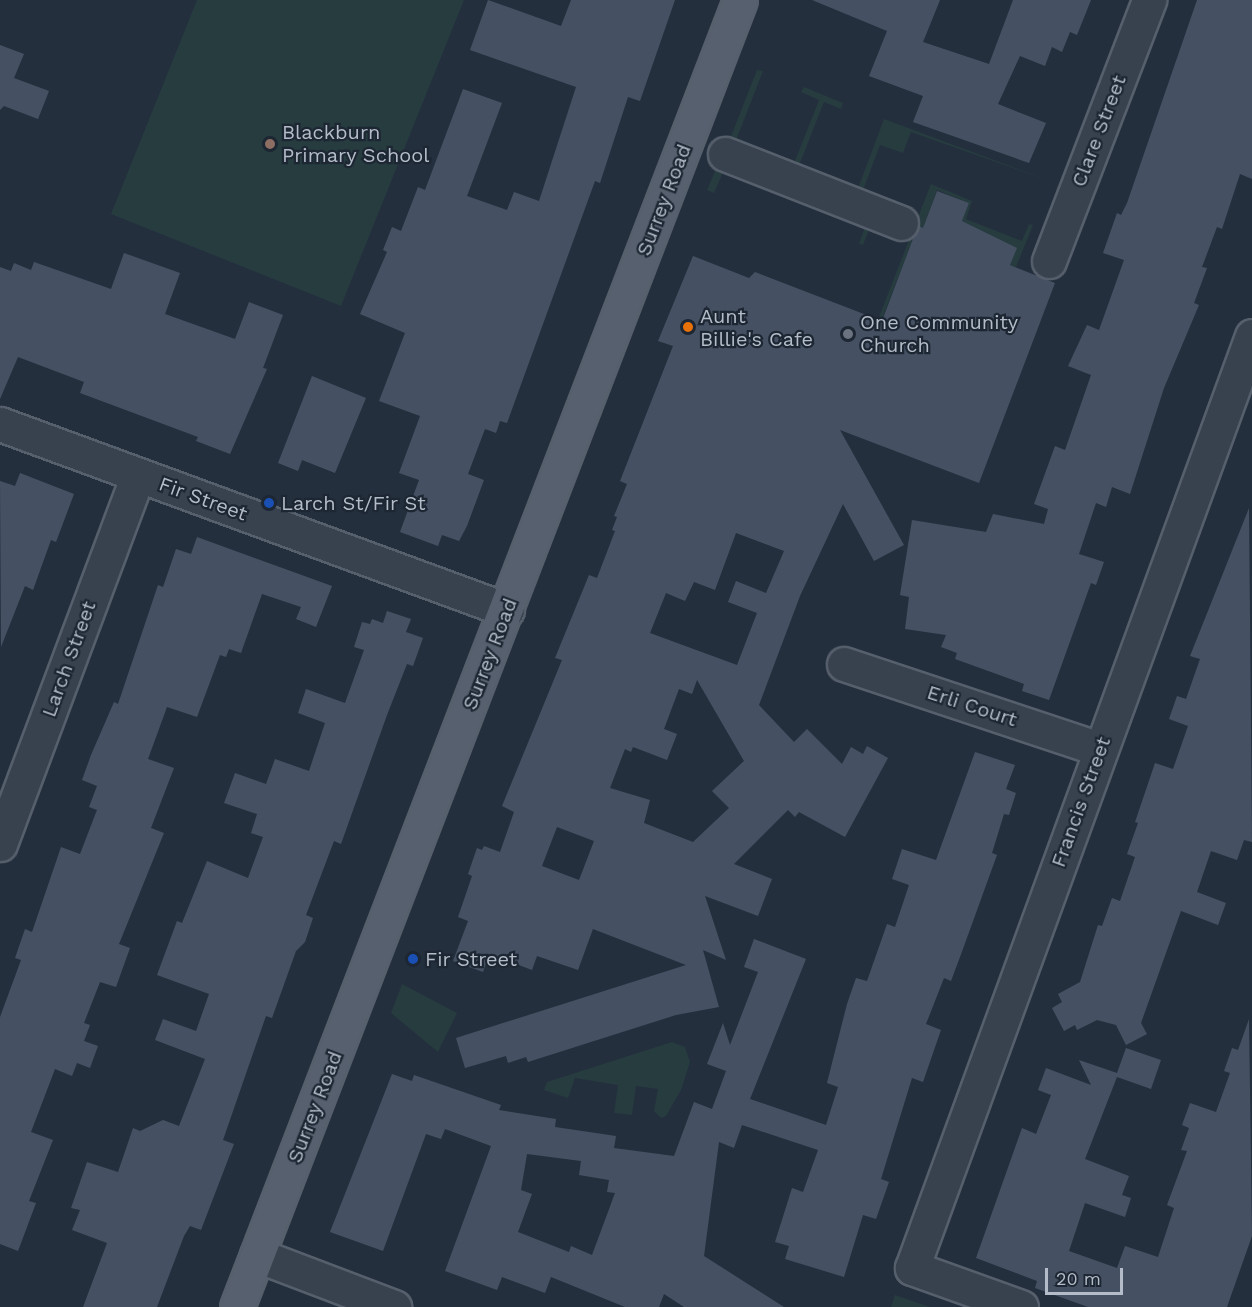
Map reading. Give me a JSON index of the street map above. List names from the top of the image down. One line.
{"streets":{"main road":["Surrey Road"],"street":["Clare Street","Fir Street","Larch Street","Erli Court","Francis Street"]},"crossings":[["Surrey Road","Fir Street"],["Fir Street","Larch Street"],["Erli Court","Francis Street"]],"places":["Blackburn Primary School","Aunt Billie's Cafe","One Community Church","Larch St/Fir St","Fir Street"],"scale_bar":"20 m"}
